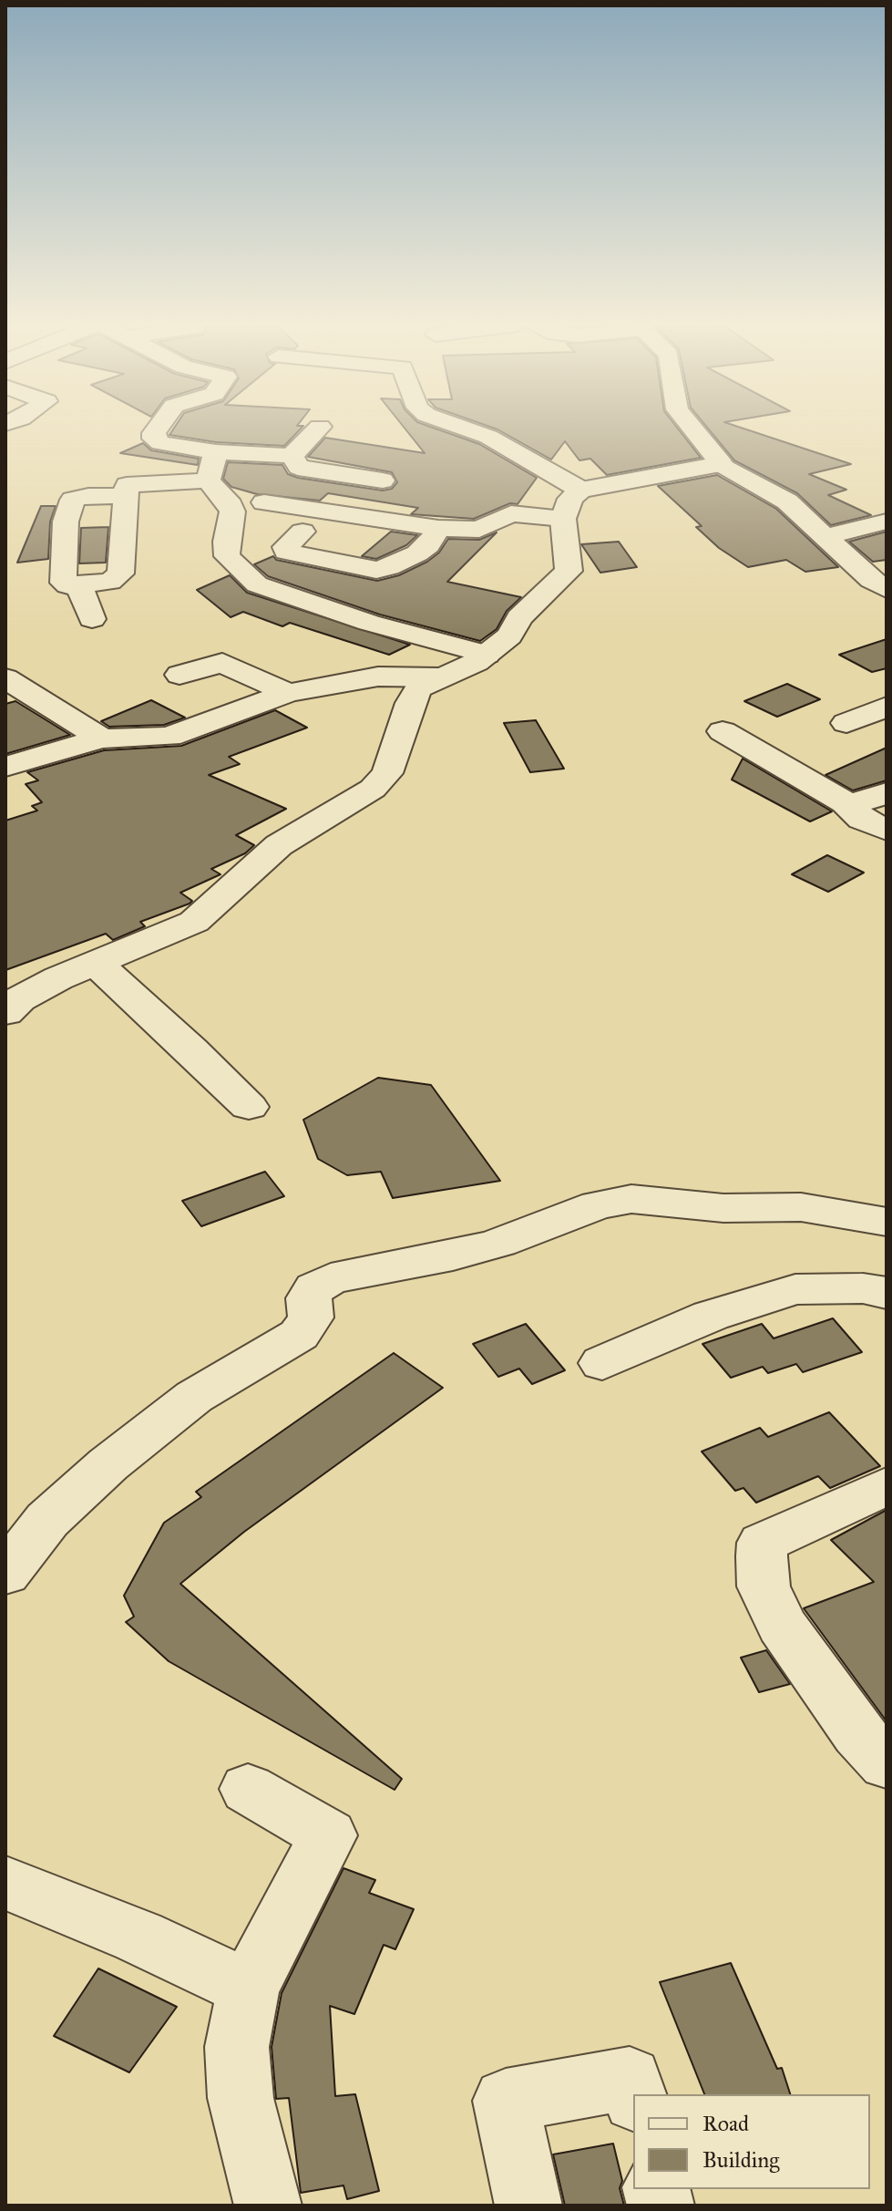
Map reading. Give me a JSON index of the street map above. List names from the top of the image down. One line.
{"legend":["Road","Building"]}
